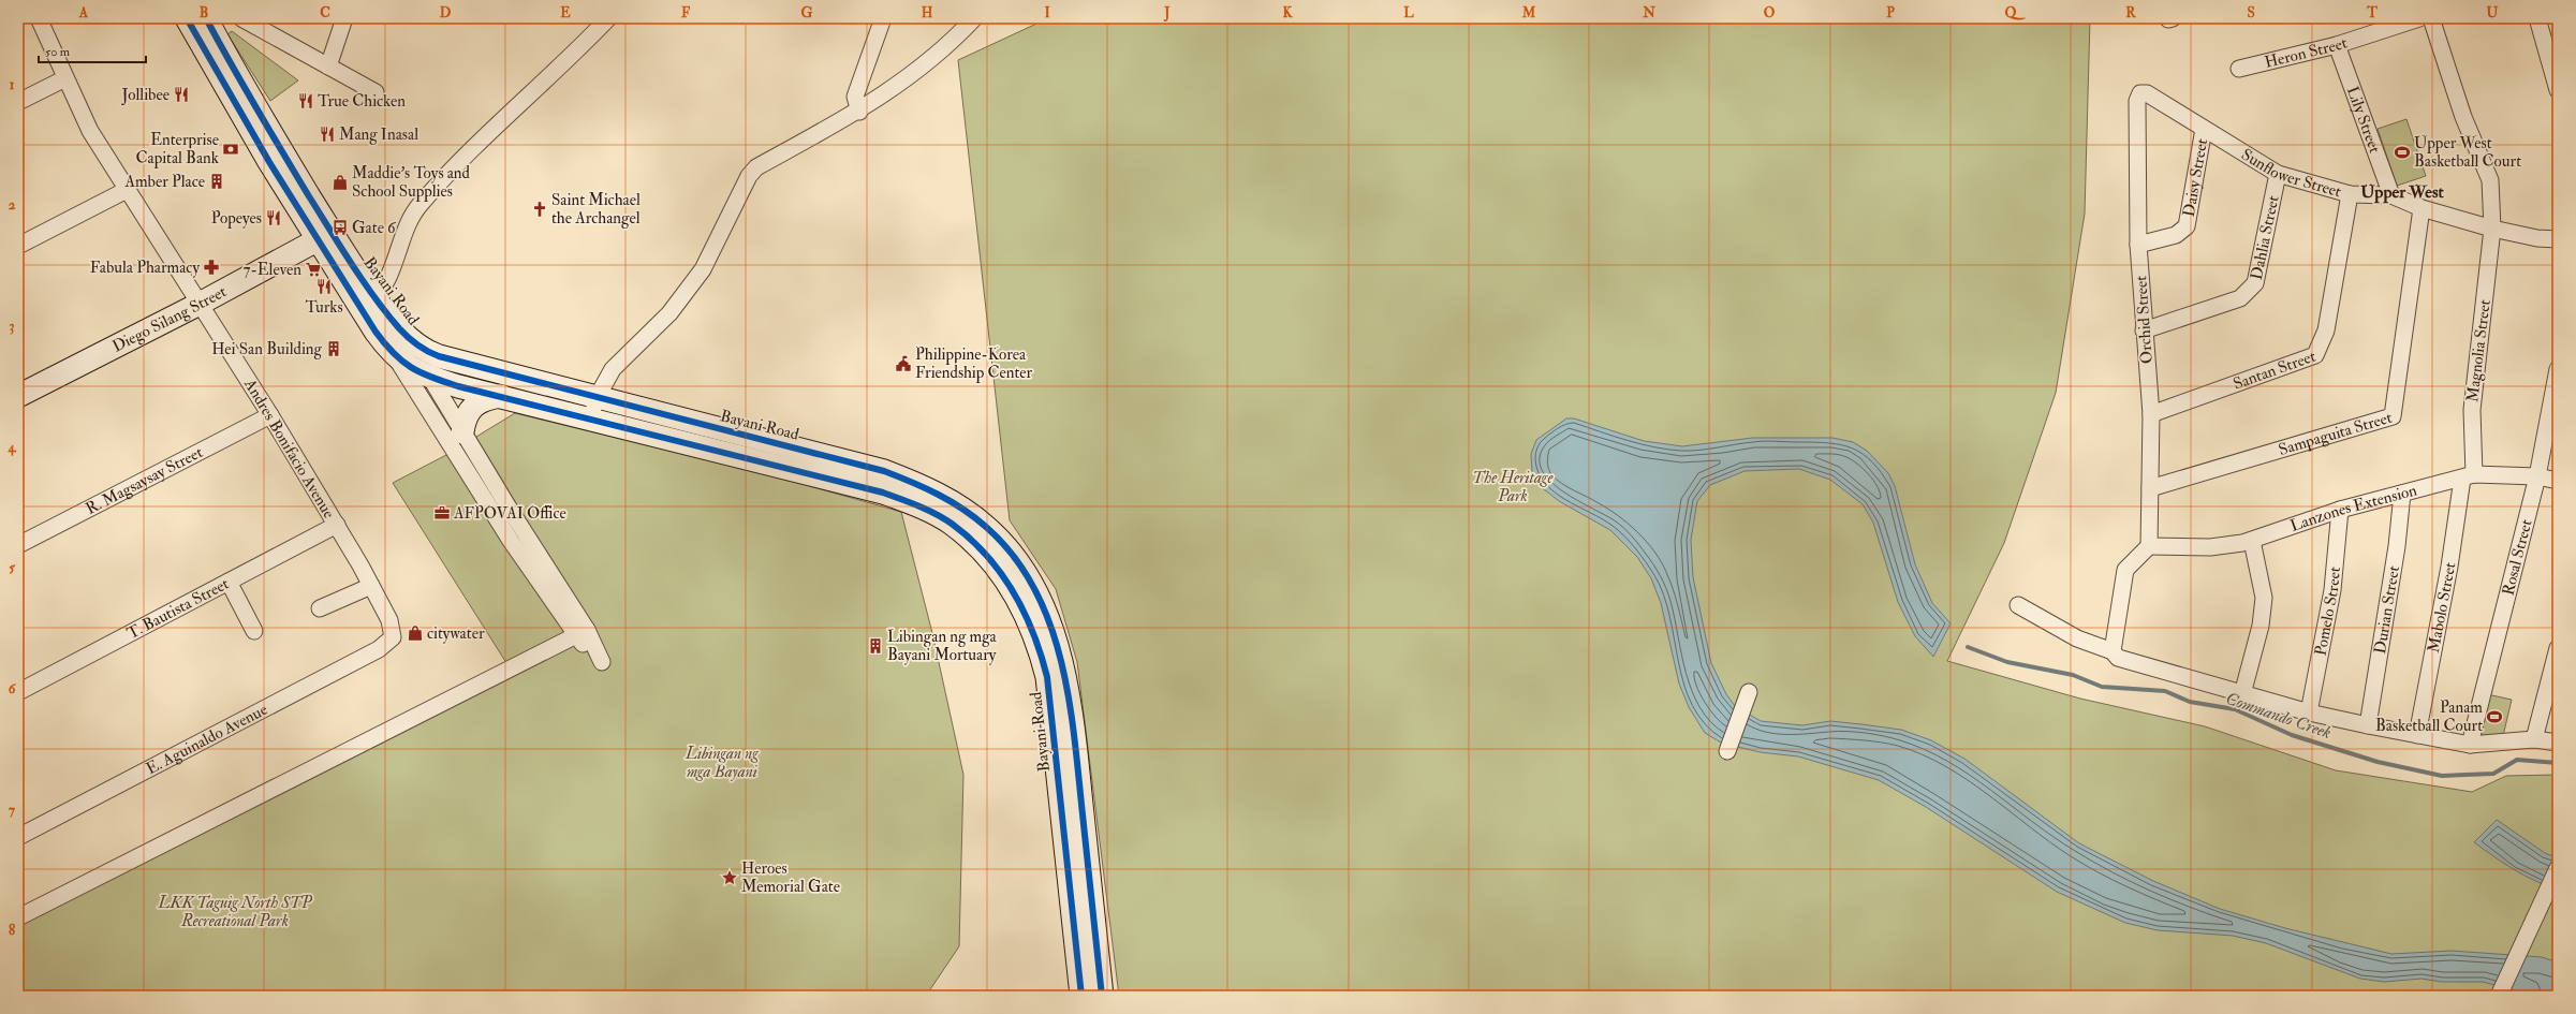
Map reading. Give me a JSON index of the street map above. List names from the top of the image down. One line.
{"streets":{"main road":["Bayani Road","Diego Silang Street"],"street":["Heron Street","Lily Street","Sunflower Street","Daisy Street","Dahlia Street","Orchid Street","Magnolia Street","Santan Street","Sampaguita Street","Andres Bonifacio Avenue","R. Magsaysay Street","Lanzones Extension","Rosal Street","Mabolo Street","T. Bautista Street","Durian Street","Pomelo Street","E. Aguinaldo Avenue"]},"crossings":[["Heron Street","Lily Street"],["Lily Street","Sunflower Street"],["Sunflower Street","Daisy Street"],["Sunflower Street","Dahlia Street"],["Sunflower Street","Orchid Street"],["Sunflower Street","Magnolia Street"],["Sunflower Street","Santan Street"],["Sunflower Street","Sampaguita Street"],["Daisy Street","Orchid Street"],["Dahlia Street","Orchid Street"],["Bayani Road","Diego Silang Street"],["Diego Silang Street","Andres Bonifacio Avenue"],["Orchid Street","Santan Street"],["Orchid Street","Sampaguita Street"],["Orchid Street","Lanzones Extension"],["Magnolia Street","Lanzones Extension"],["Magnolia Street","Mabolo Street"],["Andres Bonifacio Avenue","R. Magsaysay Street"],["Andres Bonifacio Avenue","T. Bautista Street"],["Andres Bonifacio Avenue","E. Aguinaldo Avenue"],["Lanzones Extension","Rosal Street"],["Lanzones Extension","Mabolo Street"],["Lanzones Extension","Durian Street"],["Lanzones Extension","Pomelo Street"]],"districts":["Upper West"],"water":["Commando Creek"],"parks":["The Heritage Park","Libingan ng mga Bayani","LKK Taguig North STP Recreational Park"],"places":{"restaurant":["Jollibee","True Chicken","Mang Inasal","Popeyes","Turks"],"bank":["Enterprise Capital Bank"],"sports":["Upper West Basketball Court","Panam Basketball Court"],"building":["Amber Place","Hei San Building","Libingan ng mga Bayani Mortuary"],"shop":["Maddie's Toys and School Supplies","citywater"],"church":["Saint Michael the Archangel"],"bus stop":["Gate 6"],"pharmacy":["Fabula Pharmacy"],"supermarket":["7-Eleven"],"public building":["Philippine-Korea Friendship Center"],"office":["AFPOVAI Office"],"place":["Heroes Memorial Gate"]},"scale_bar":"50 m","grid":{"columns":["A","B","C","D","E","F","G","H","I","J","K","L","M","N","O","P","Q","R","S","T","U"],"rows":["1","2","3","4","5","6","7","8"]}}
